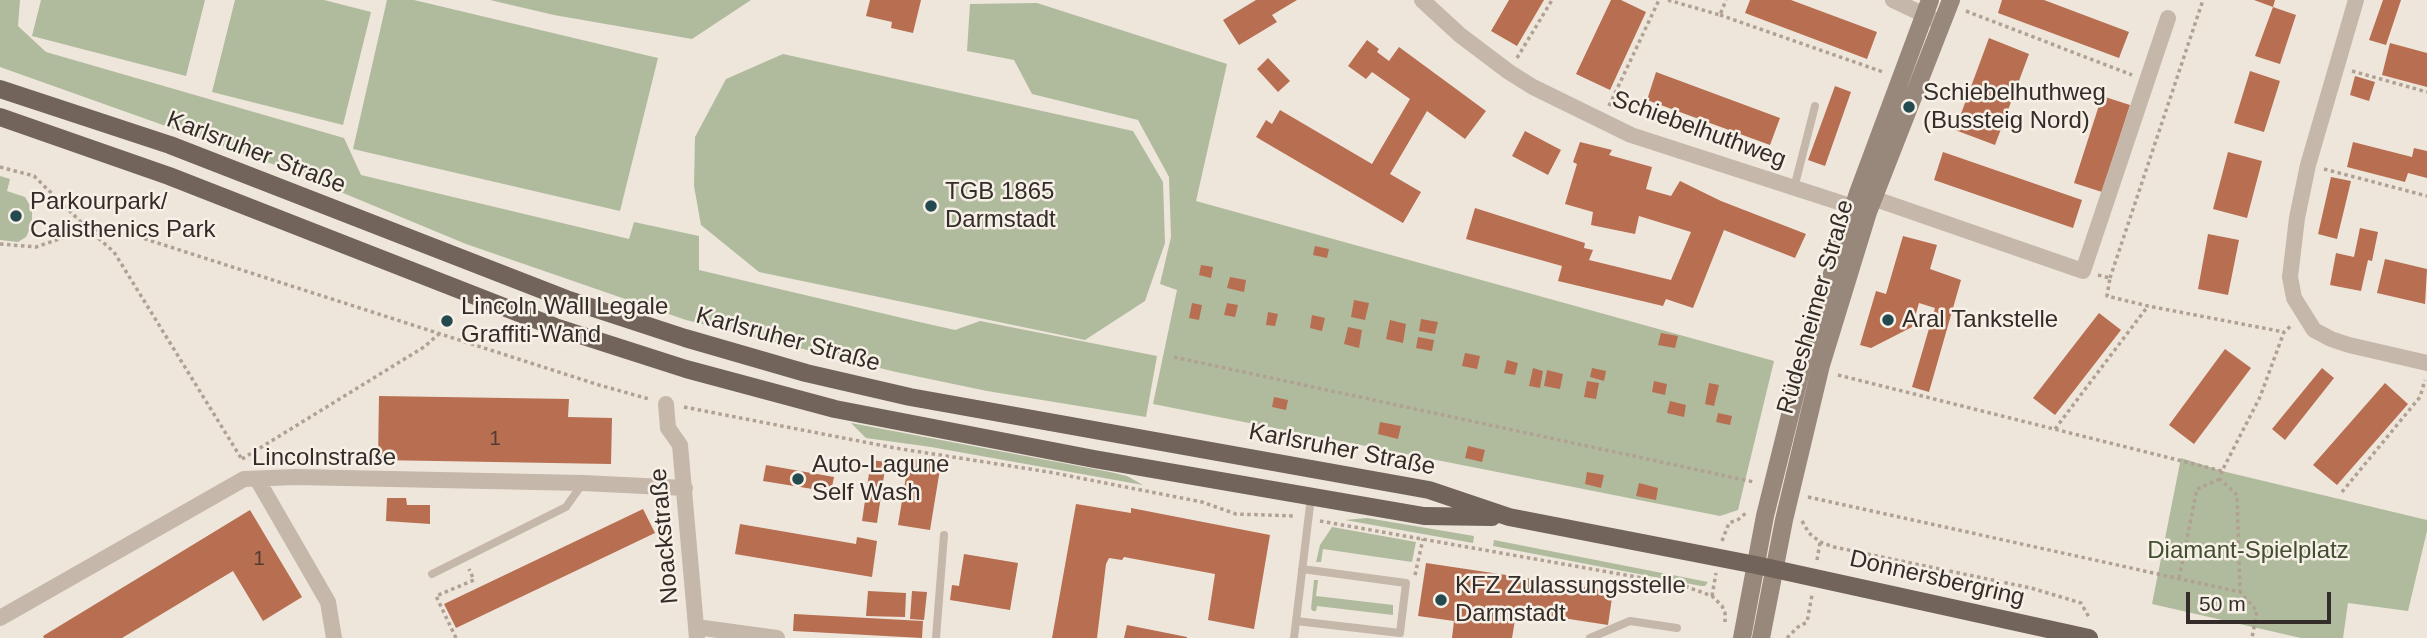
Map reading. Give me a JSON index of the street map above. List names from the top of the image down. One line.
{"streets":{"main road":["Karlsruher Straße","Rüdesheimer Straße","Donnersbergring"],"street":["Schiebelhuthweg","Lincolnstraße","Noackstraße"]},"crossings":[["Schiebelhuthweg","Rüdesheimer Straße"],["Karlsruher Straße","Rüdesheimer Straße"],["Karlsruher Straße","Donnersbergring"],["Rüdesheimer Straße","Donnersbergring"],["Lincolnstraße","Noackstraße"]],"parks":["Diamant-Spielplatz"],"places":["Schiebelhuthweg (Bussteig Nord)","TGB 1865 Darmstadt","Parkourpark/ Calisthenics Park","Aral Tankstelle","Lincoln Wall Legale Graffiti-Wand","Auto-Lagune Self Wash","KFZ Zulassungsstelle Darmstadt"],"house_numbers":["1","1"],"scale_bar":"50 m"}
